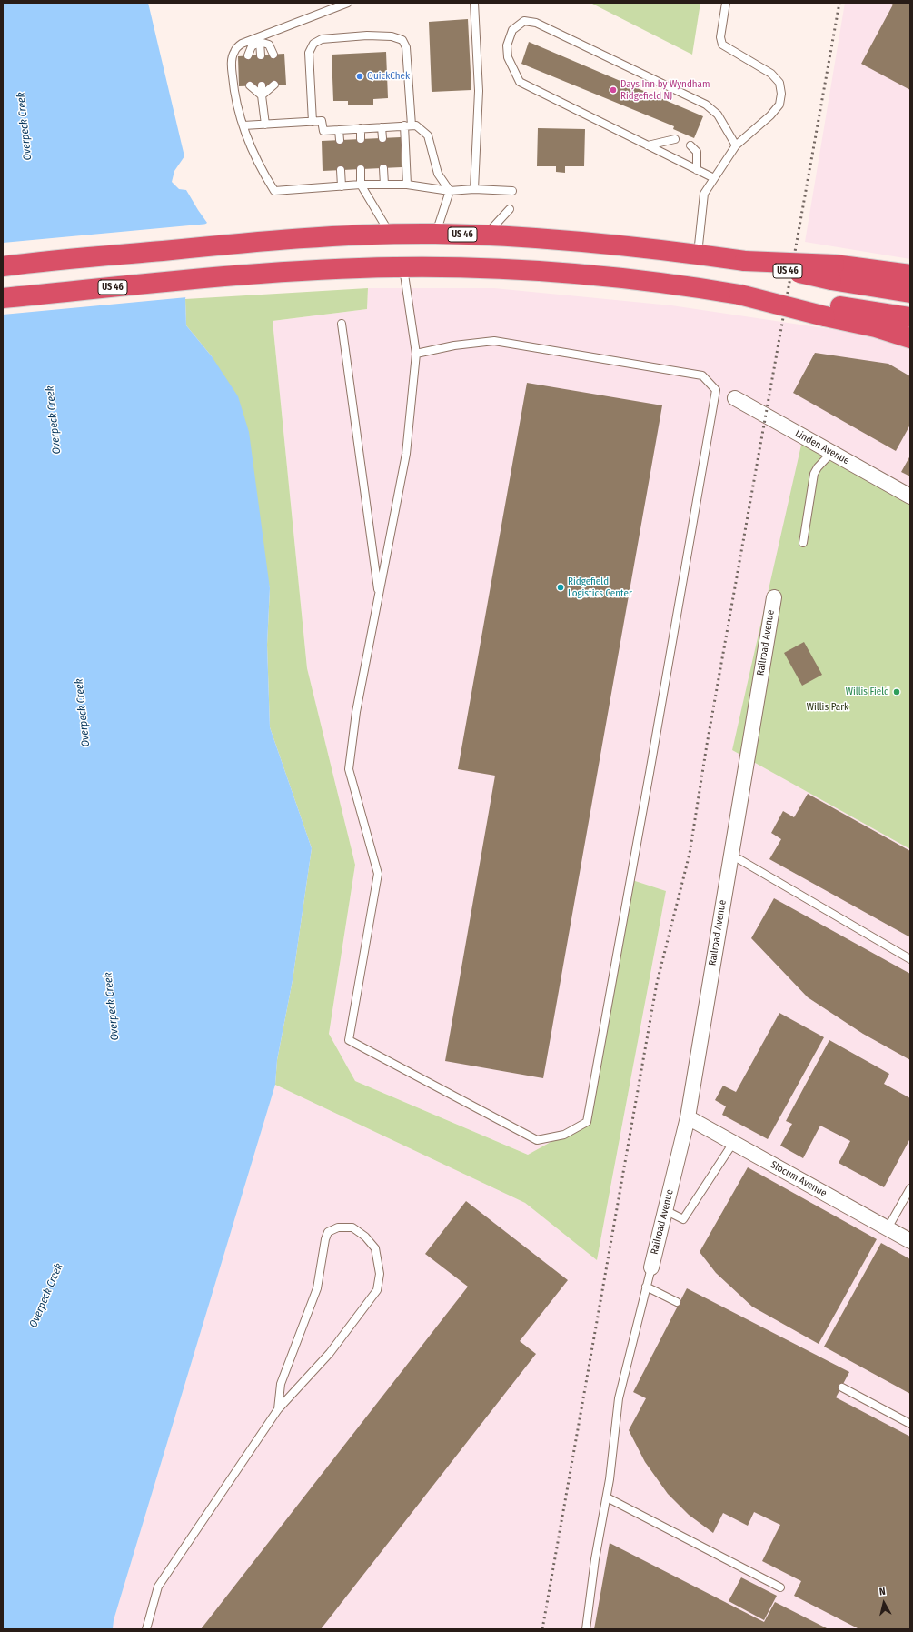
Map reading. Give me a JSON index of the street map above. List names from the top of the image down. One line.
{"streets":{"highway":["US 46"],"street":["Linden Avenue","Railroad Avenue","Slocum Avenue"]},"crossings":[["Railroad Avenue","Slocum Avenue"]],"water":["Overpeck Creek"],"parks":["Willis Park"],"places":["QuickChek","Days Inn by Wyndham Ridgefield NJ","Ridgefield Logistics Center","Willis Field"],"north":"top"}
